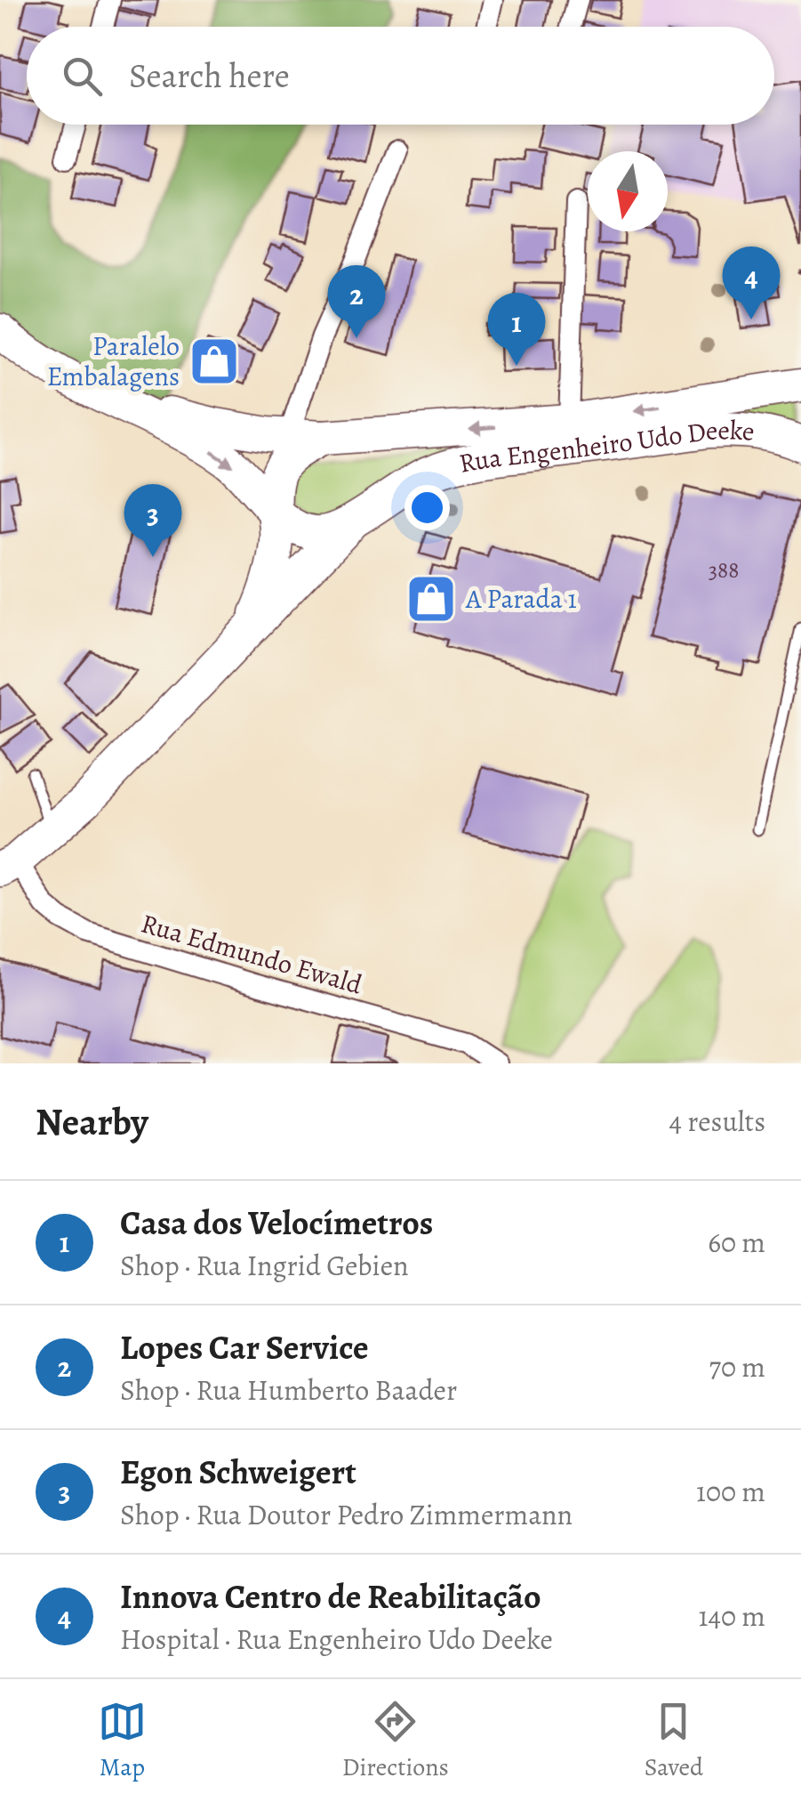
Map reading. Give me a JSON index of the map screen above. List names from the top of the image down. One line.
{"streets":{"main road":["Rua Engenheiro Udo Deeke"],"street":["Rua Edmundo Ewald"]},"places":{"shop":["Paralelo Embalagens","A Parada 1"]},"house_numbers":["388"],"north":"bottom","page":{"search":"Search here","pins":["4","2","1","3"],"heading":["Nearby","4 results"],"list":[{"mark":"1","name":"Casa dos Velocímetros","note":"Shop · Rua Ingrid Gebien","value":"60 m"},{"mark":"2","name":"Lopes Car Service","note":"Shop · Rua Humberto Baader","value":"70 m"},{"mark":"3","name":"Egon Schweigert","note":"Shop · Rua Doutor Pedro Zimmermann","value":"100 m"},{"mark":"4","name":"Innova Centro de Reabilitação","note":"Hospital · Rua Engenheiro Udo Deeke","value":"140 m"}],"nav":["Map","Directions","Saved"]}}
